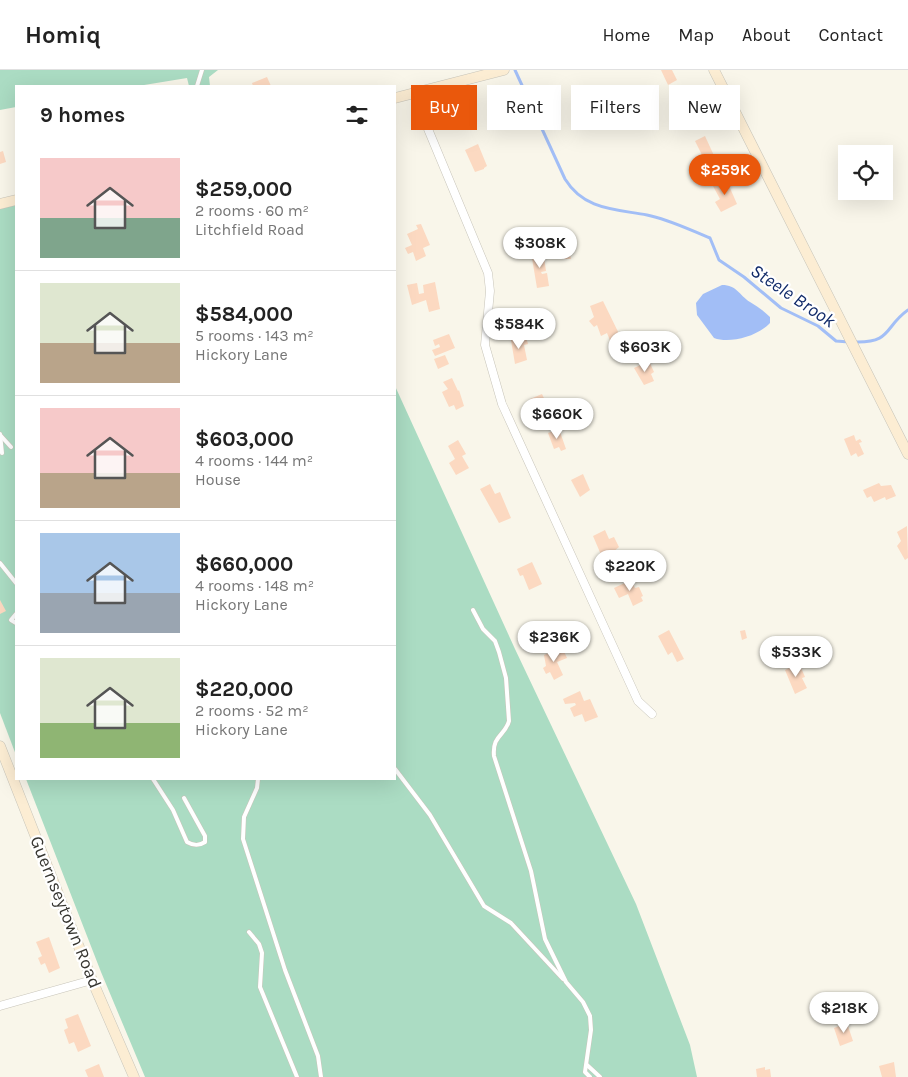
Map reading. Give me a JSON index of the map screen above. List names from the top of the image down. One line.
{"streets":{"street":["Guernseytown Road"]},"water":["Steele Brook"],"page":{"header":"Homiq","nav":["Home","Map","About","Contact"],"chip":["Buy","Rent","Filters","New"],"heading":"9 homes","list":[{"name":"$259,000","note":"2 rooms · 60 m² · Litchfield Road"},{"name":"$584,000","note":"5 rooms · 143 m² · Hickory Lane"},{"name":"$603,000","note":"4 rooms · 144 m² · House"},{"name":"$660,000","note":"4 rooms · 148 m² · Hickory Lane"},{"name":"$220,000","note":"2 rooms · 52 m² · Hickory Lane"}],"price":["$259K","$308K","$584K","$603K","$660K","$220K","$236K","$533K","$218K"]}}
